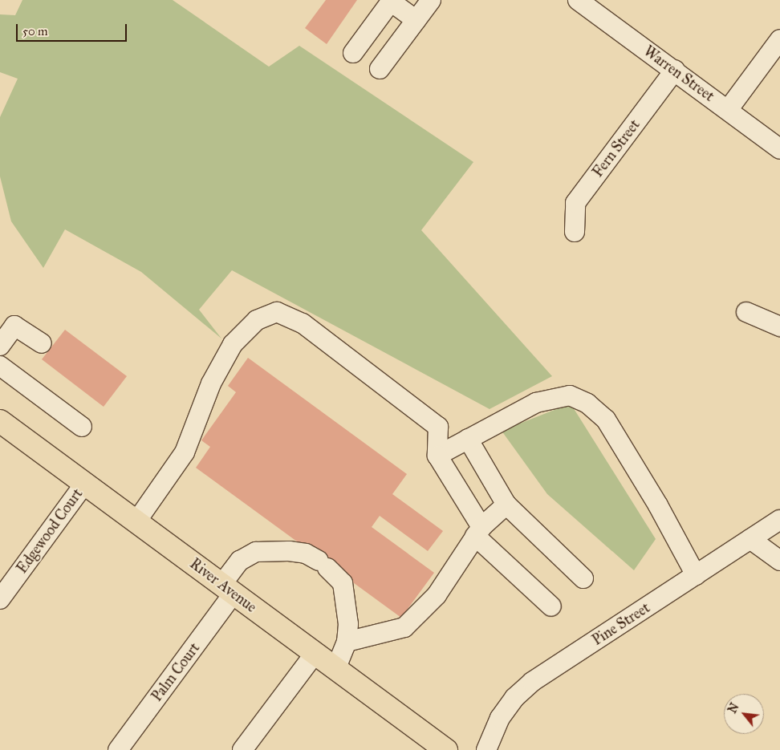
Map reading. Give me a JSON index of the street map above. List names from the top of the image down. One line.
{"streets":{"highway":["River Avenue"],"street":["Warren Street","Fern Street","Edgewood Court","Pine Street","Palm Court"]},"crossings":[["Warren Street","Fern Street"],["Edgewood Court","River Avenue"],["River Avenue","Palm Court"]],"scale_bar":"50 m","north":"top left"}
